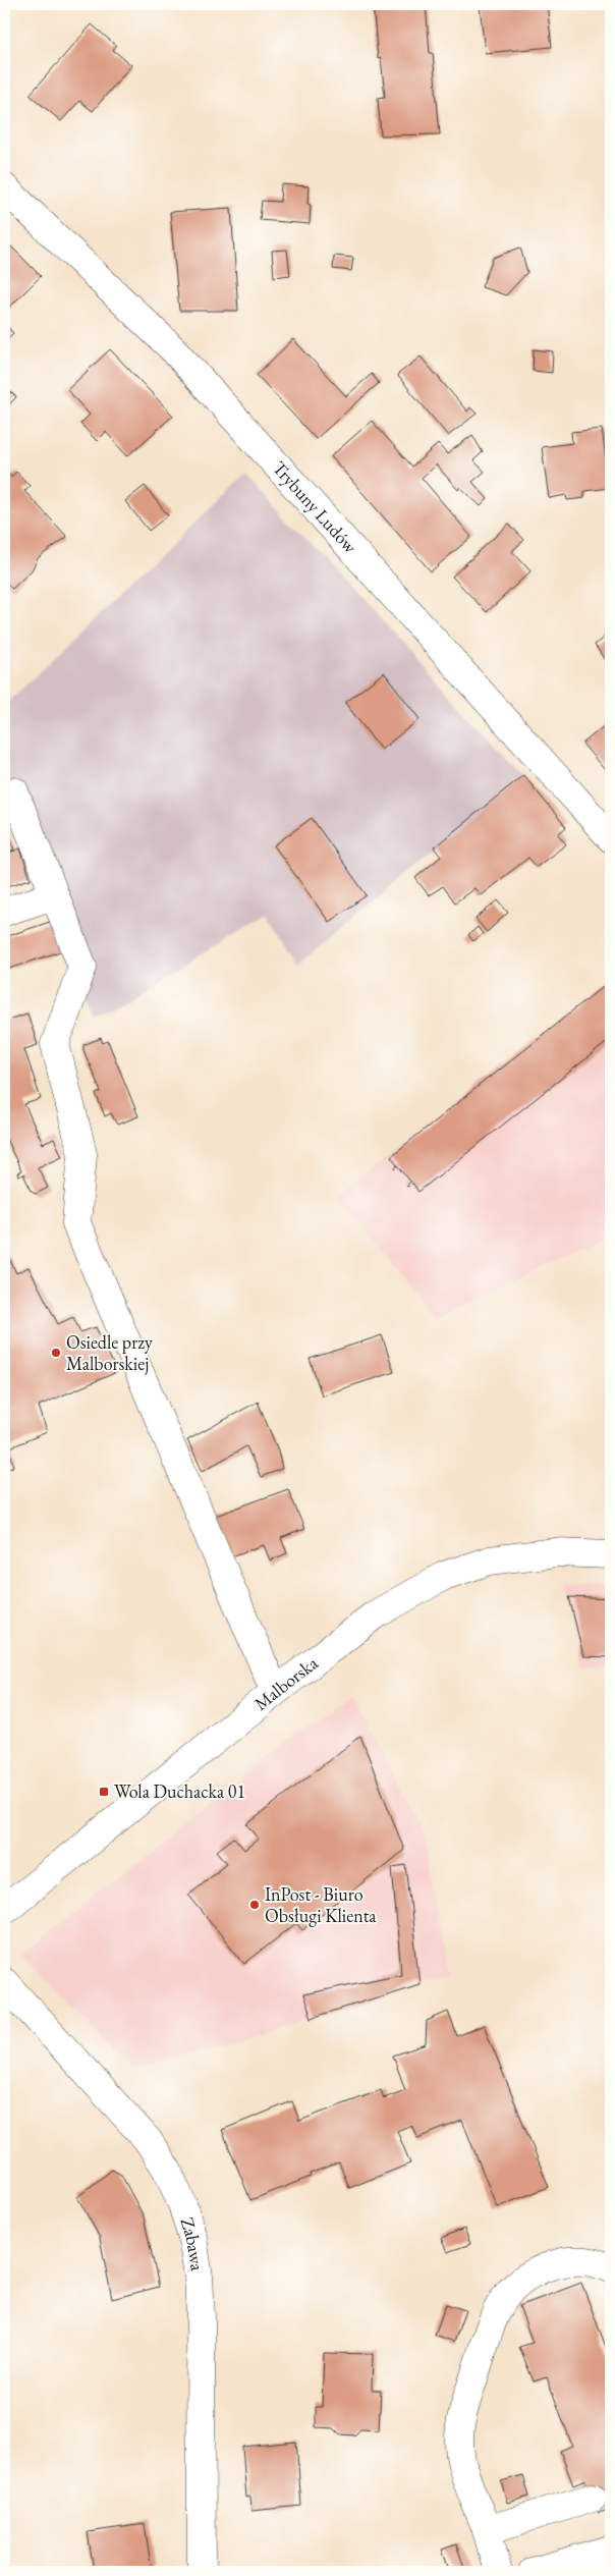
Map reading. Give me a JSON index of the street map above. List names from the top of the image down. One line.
{"streets":{"street":["Trybuny Ludów","Malborska","Zabawa"]},"places":{"other":["Osiedle przy Malborskiej","InPost - Biuro Obsługi Klienta"],"transit":["Wola Duchacka 01"]}}
